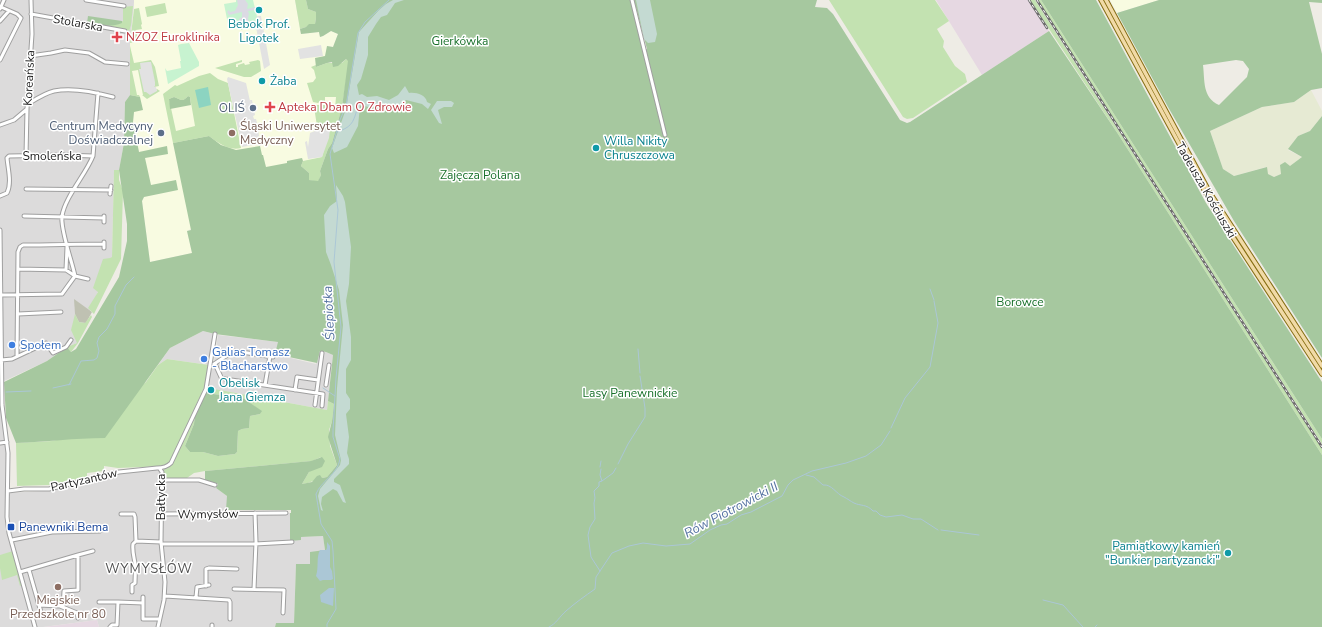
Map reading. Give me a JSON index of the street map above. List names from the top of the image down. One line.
{"streets":{"main road":["Tadeusza Kościuszki"],"street":["Stolarska","Koreańska","Smoleńska","Partyzantów","Bałtycka","Wymysłów"]},"crossings":[["Stolarska","Koreańska"],["Koreańska","Smoleńska"],["Partyzantów","Bałtycka"],["Bałtycka","Wymysłów"]],"districts":["WYMYSŁÓW"],"water":["Ślepiotka","Rów Piotrowicki II"],"parks":["Gierkówka","Zajęcza Polana","Borowce","Lasy Panewnickie"],"places":{"other":["Bebok Prof. Ligotek","Żaba","OLIŚ","Centrum Medycyny Doświadczalnej","Śląski Uniwersytet Medyczny","Willa Nikity Chruszczowa","Społem","Galias Tomasz - Blacharstwo","Obelisk Jana Giemza","Pamiątkowy kamień \"Bunkier partyzancki\"","Miejskie Przedszkole nr 80"],"health":["NZOZ Euroklinika","Apteka Dbam O Zdrowie"],"transit":["Panewniki Bema"]}}
